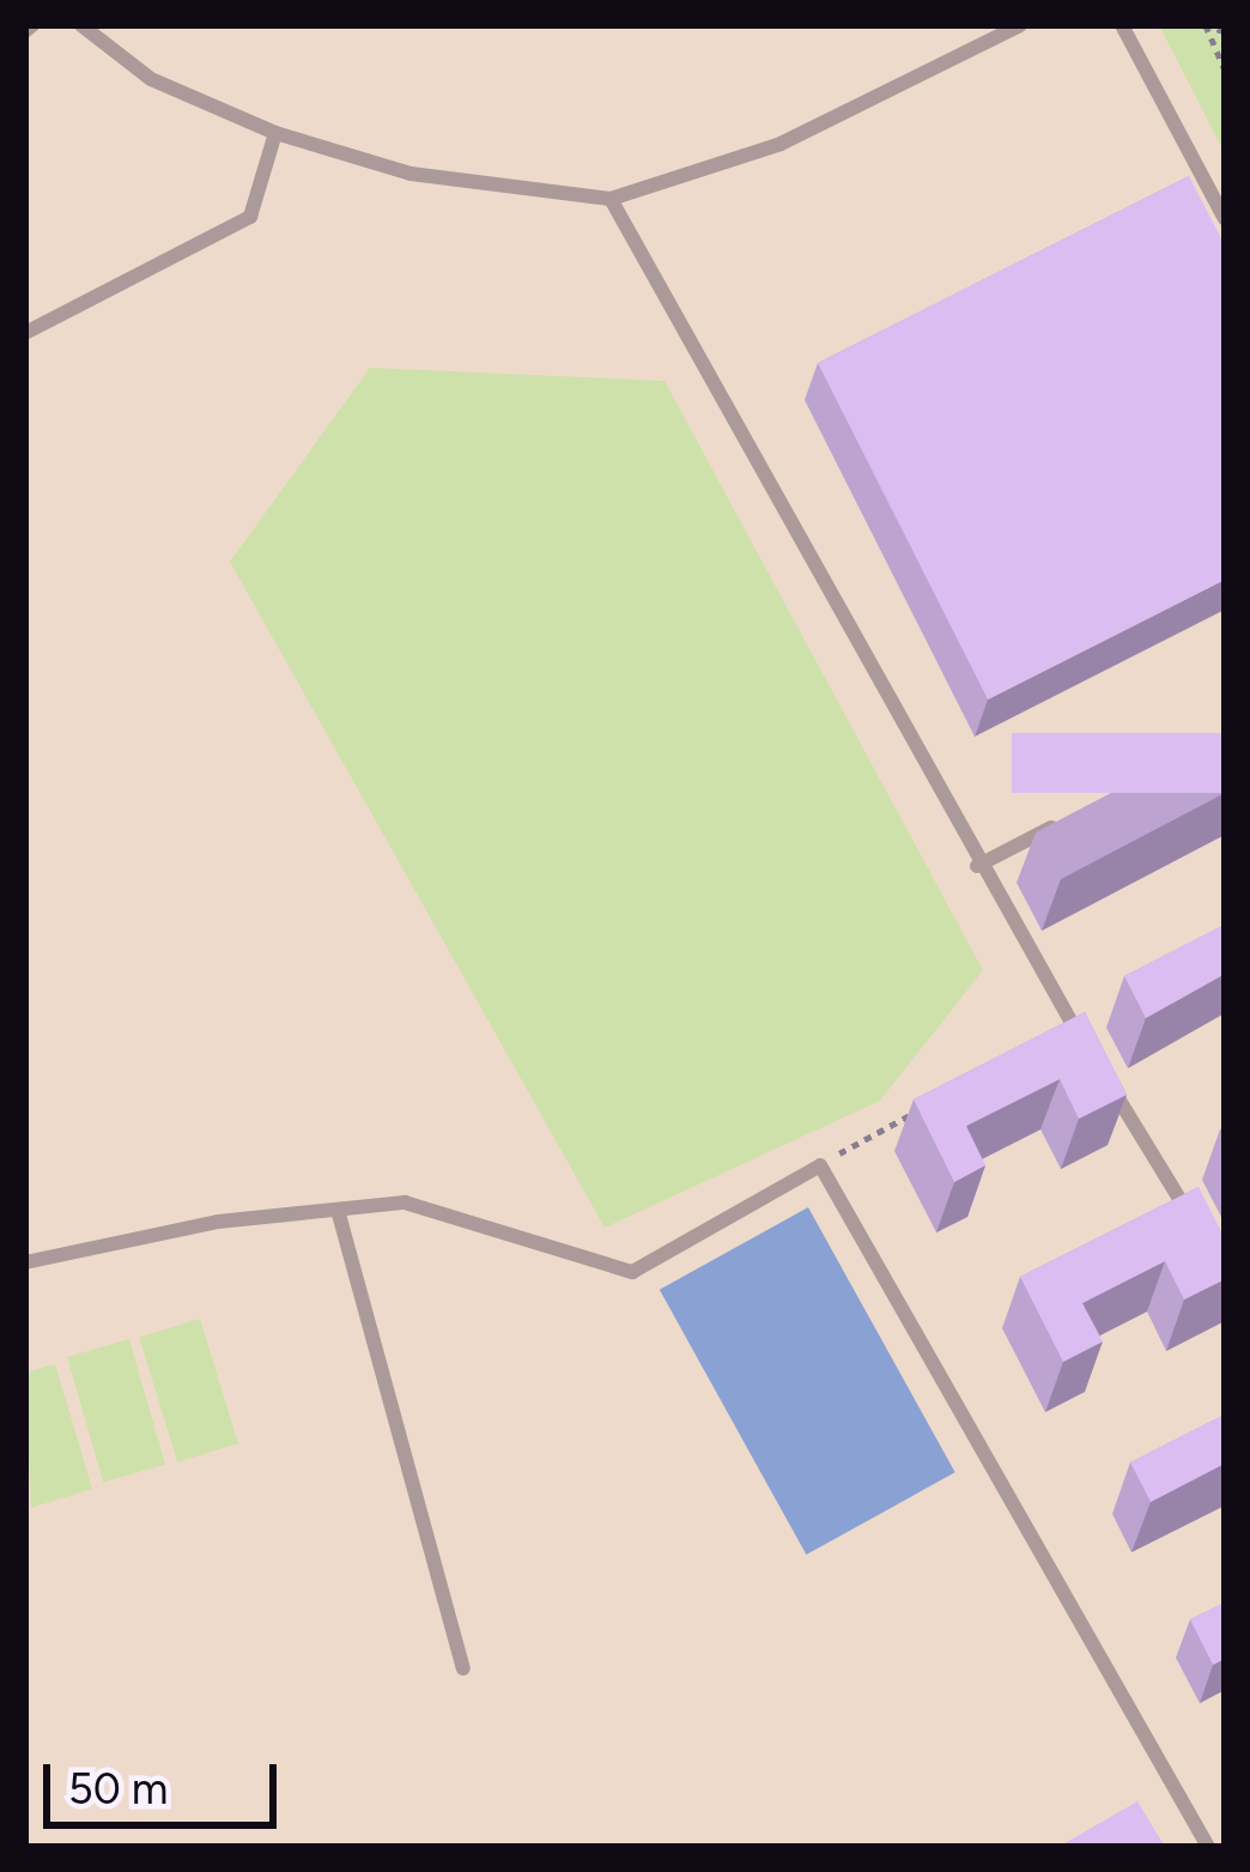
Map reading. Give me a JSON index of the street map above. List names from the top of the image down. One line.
{"scale_bar":"50 m"}
